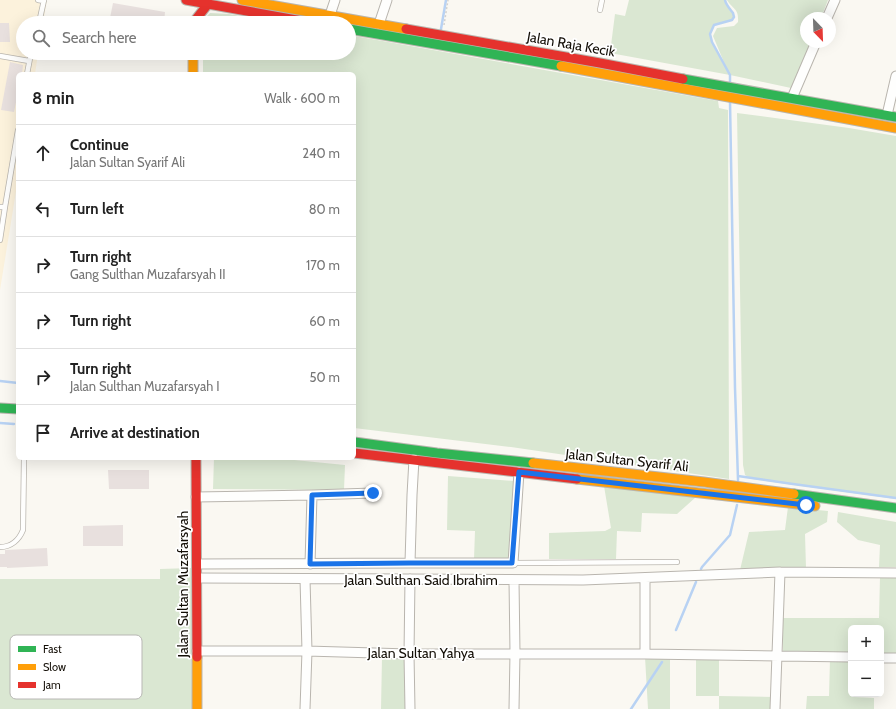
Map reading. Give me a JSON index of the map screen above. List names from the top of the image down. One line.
{"streets":{"street":["Jalan Raja Kecik","Jalan Sultan Syarif Ali","Jalan Sulthan Said Ibrahim","Jalan Sultan Muzafarsyah","Jalan Sultan Yahya"]},"crossings":[["Jalan Sulthan Said Ibrahim","Jalan Sultan Muzafarsyah"],["Jalan Sultan Muzafarsyah","Jalan Sultan Yahya"]],"legend":["Fast","Slow","Jam"],"north":"bottom right","page":{"search":"Search here","heading":["8 min","Walk · 600 m"],"list":[["Continue","Jalan Sultan Syarif Ali","240 m"],["Turn left","80 m"],["Turn right","Gang Sulthan Muzafarsyah II","170 m"],["Turn right","60 m"],["Turn right","Jalan Sulthan Muzafarsyah I","50 m"],"Arrive at destination"],"map_buttons":["+","−"]}}
